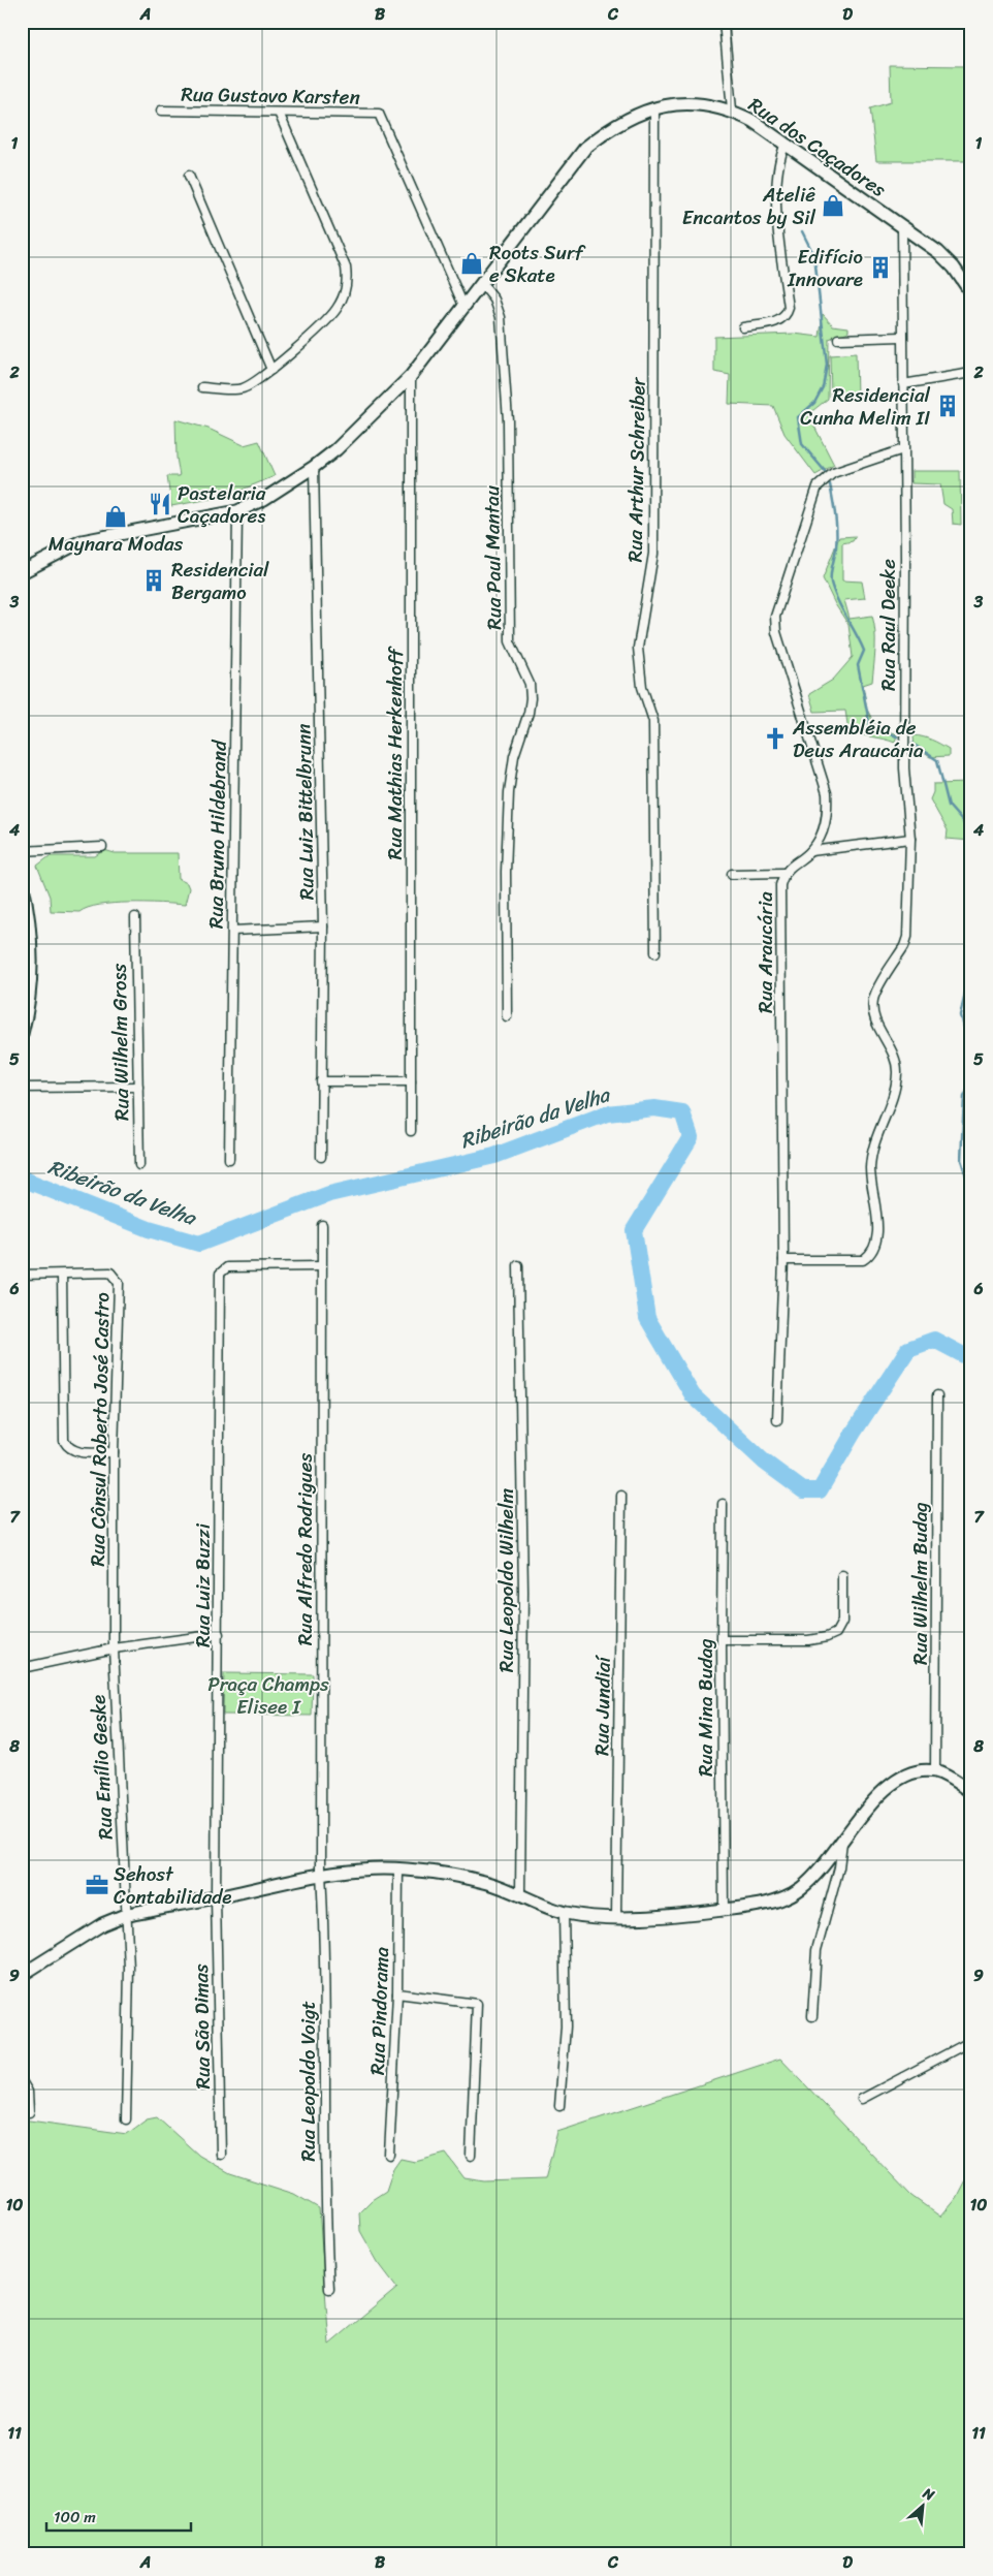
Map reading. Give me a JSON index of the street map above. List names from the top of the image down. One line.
{"streets":{"main road":["Rua dos Caçadores"],"street":["Rua Gustavo Karsten","Rua Arthur Schreiber","Rua Paul Mantau","Rua Raul Deeke","Rua Mathias Herkenhoff","Rua Luiz Bittelbrunn","Rua Bruno Hildebrand","Rua Araucária","Rua Wilhelm Gross","Rua Cônsul Roberto José Castro","Rua Alfredo Rodrigues","Rua Leopoldo Wilhelm","Rua Wilhelm Budag","Rua Luiz Buzzi","Rua Jundiaí","Rua Mina Budag","Rua Emílio Geske","Rua Pindorama","Rua São Dimas","Rua Leopoldo Voigt"]},"crossings":[["Rua Gustavo Karsten","Rua dos Caçadores"],["Rua dos Caçadores","Rua Arthur Schreiber"],["Rua dos Caçadores","Rua Paul Mantau"],["Rua dos Caçadores","Rua Raul Deeke"],["Rua dos Caçadores","Rua Mathias Herkenhoff"],["Rua dos Caçadores","Rua Luiz Bittelbrunn"],["Rua dos Caçadores","Rua Bruno Hildebrand"],["Rua Raul Deeke","Rua Araucária"],["Rua Cônsul Roberto José Castro","Rua Emílio Geske"],["Rua Alfredo Rodrigues","Rua Luiz Buzzi"],["Rua Alfredo Rodrigues","Rua Leopoldo Voigt"],["Rua Luiz Buzzi","Rua São Dimas"]],"water":["Ribeirão da Velha"],"parks":["Praça Champs Elisee I"],"places":{"shop":["Ateliê Encantos by Sil","Roots Surf e Skate","Maynara Modas"],"building":["Edifício Innovare","Residencial Cunha Melim II","Residencial Bergamo"],"restaurant":["Pastelaria Caçadores"],"church":["Assembléia de Deus Araucária"],"office":["Sehost Contabilidade"]},"scale_bar":"100 m","north":"top right","grid":{"columns":["A","B","C","D"],"rows":["1","2","3","4","5","6","7","8","9","10","11"]}}
